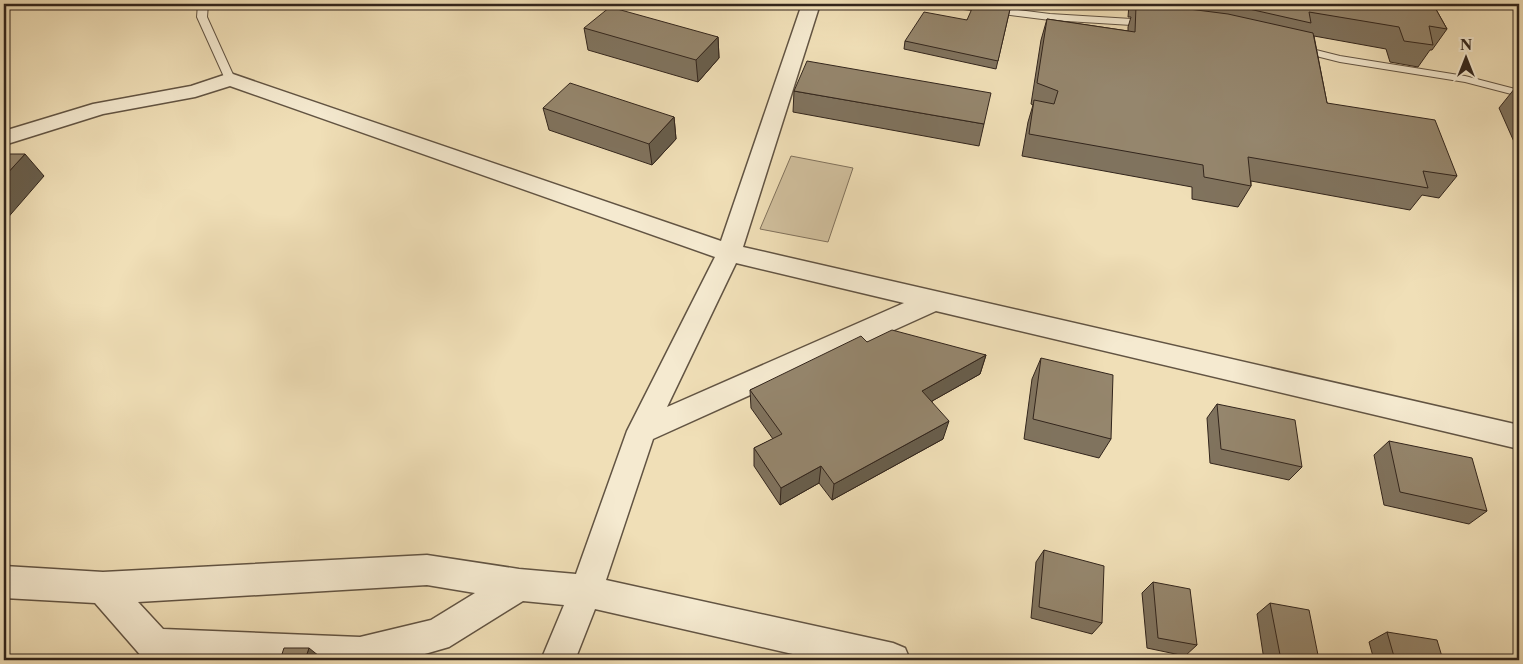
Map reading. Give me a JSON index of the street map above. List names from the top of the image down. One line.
{"north":"top"}
